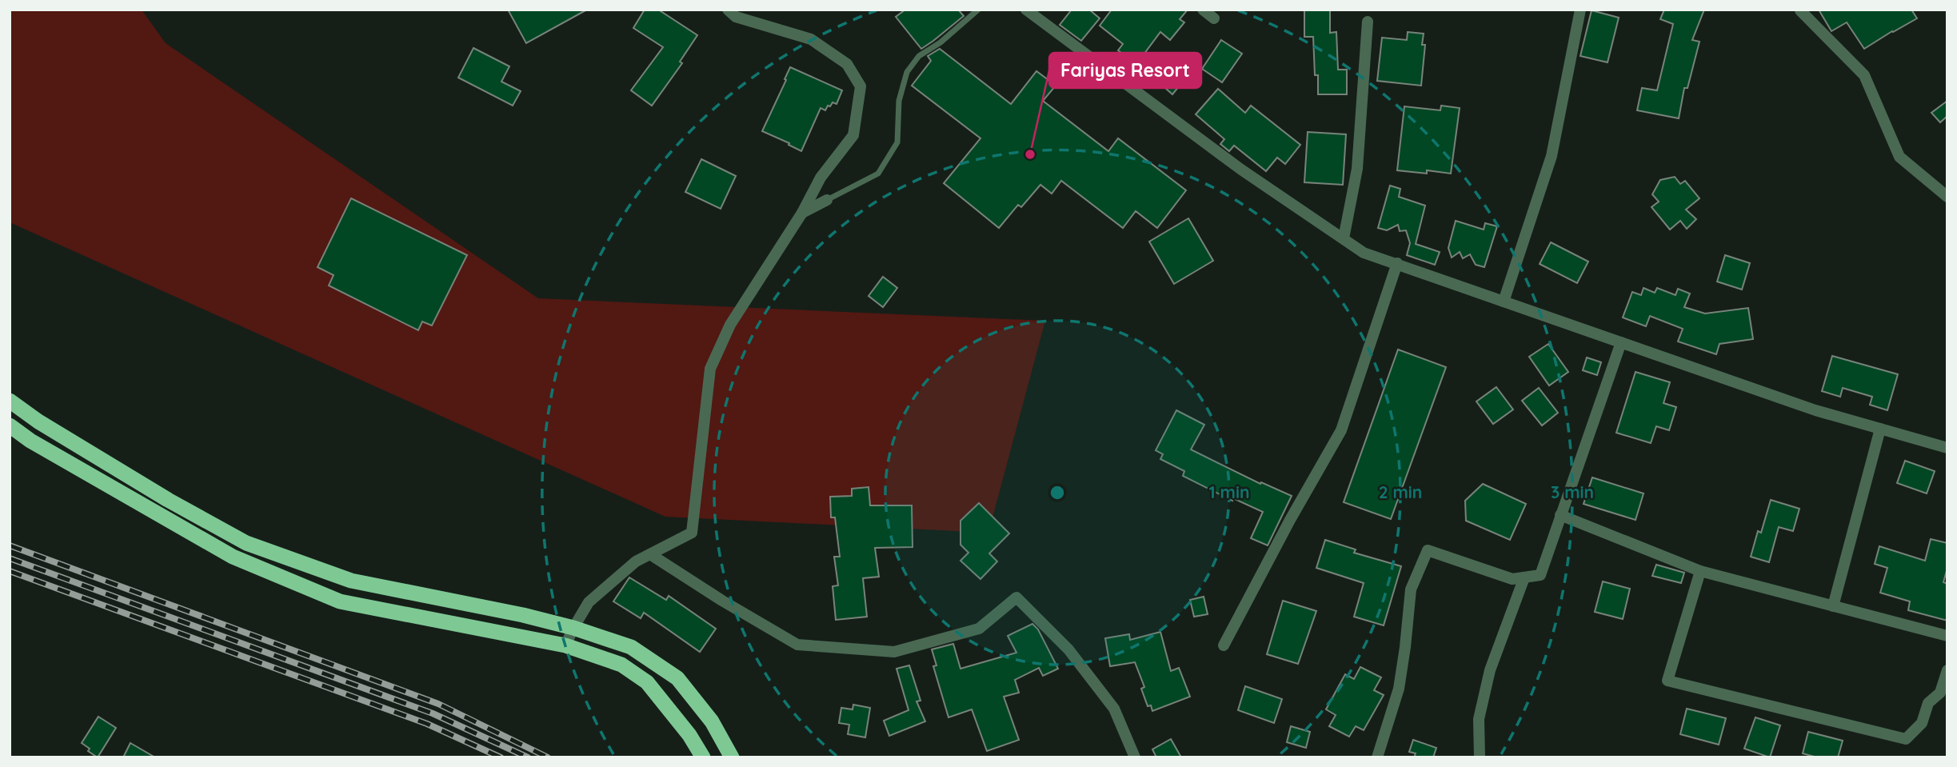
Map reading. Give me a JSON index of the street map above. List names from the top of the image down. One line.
{"places":["Fariyas Resort"],"rings":["1 min","2 min","3 min"]}
